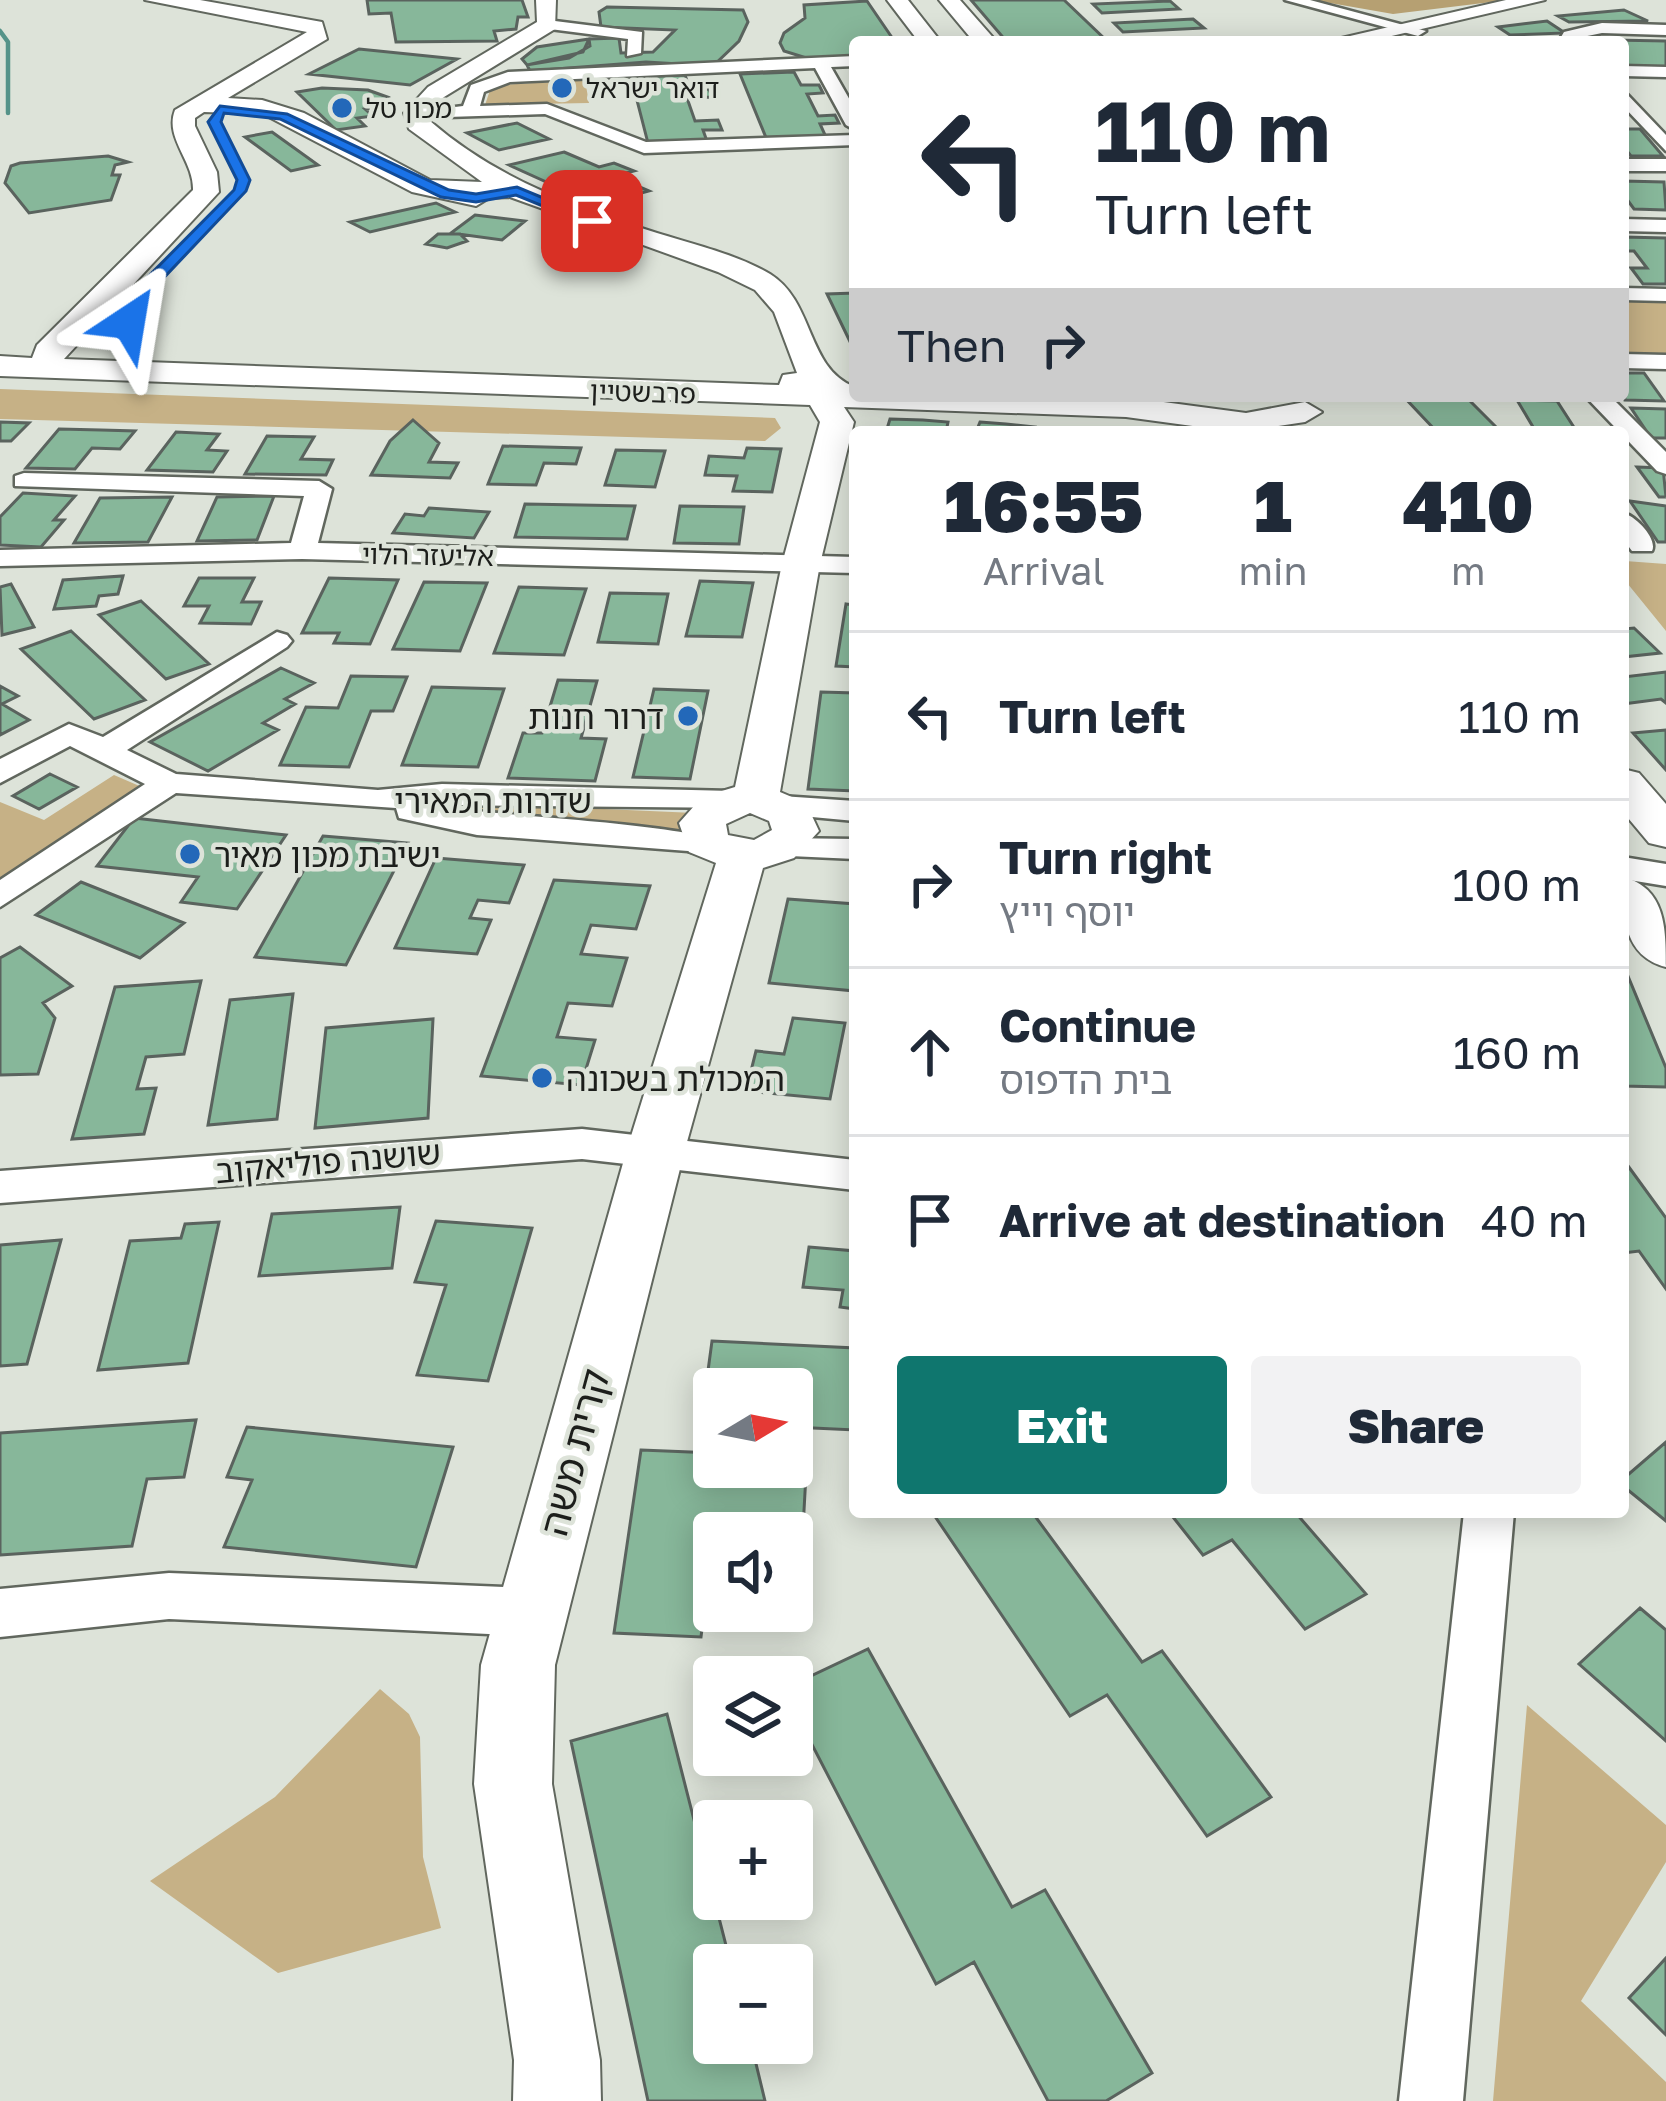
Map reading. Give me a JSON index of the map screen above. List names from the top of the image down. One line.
{"streets":{"street":["פרבשטיין","אליעזר הלוי","שדרות המאירי","שושנה פוליאקוב","קרית משה"]},"crossings":[["פרבשטיין","קרית משה"],["אליעזר הלוי","קרית משה"],["שדרות המאירי","קרית משה"],["שושנה פוליאקוב","קרית משה"]],"places":["דואר ישראל","מכון טל","דרור חנות","ישיבת מכון מאיר","המכולת בשכונה"],"north":"right","page":{"turn":["110 m","Turn left"],"then":"Then","eta":["16:55","Arrival","1","min","410","m"],"list":[{"name":"Turn left","value":"110 m"},{"name":"Turn right","note":"יוסף וייץ","value":"100 m"},{"name":"Continue","note":"בית הדפוס","value":"160 m"},{"name":"Arrive at destination","value":"40 m"}],"buttons":["Exit","Share"],"map_buttons":["+","−"]}}
